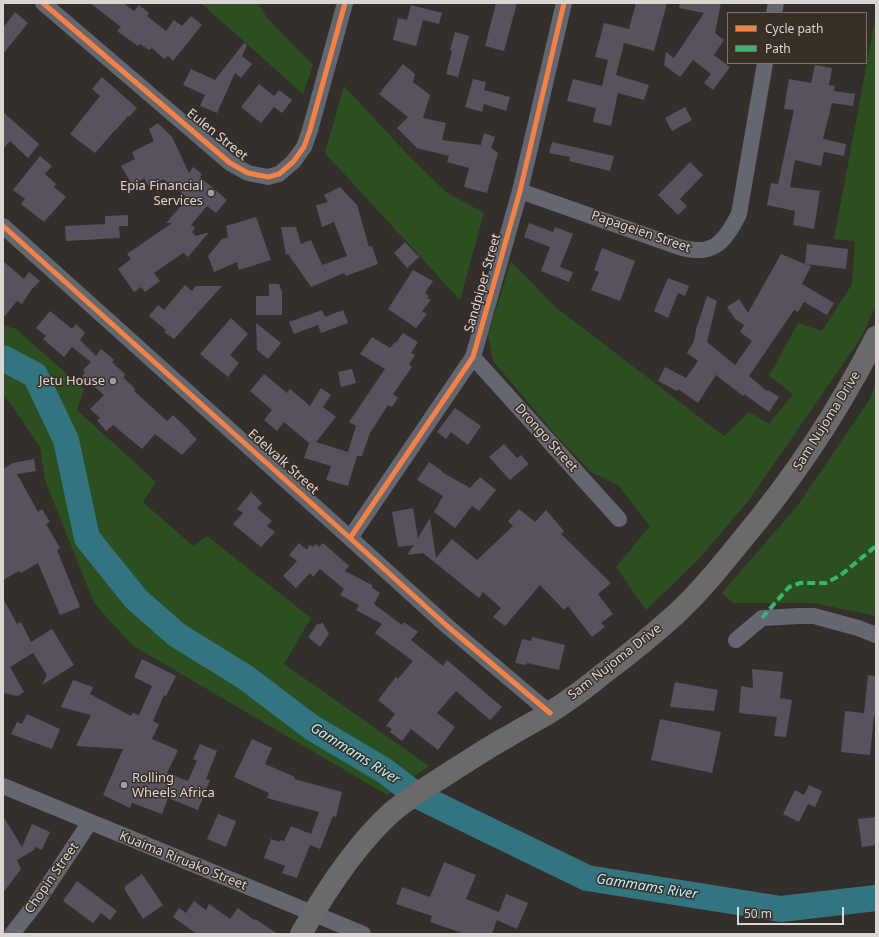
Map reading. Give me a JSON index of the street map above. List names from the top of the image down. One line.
{"streets":{"highway":["Sam Nujoma Drive"],"street":["Eulen Street","Papageien Street","Sandpiper Street","Drongo Street","Edelvalk Street","Kuaima Riruako Street","Chopin Street"]},"crossings":[["Papageien Street","Sandpiper Street"],["Sandpiper Street","Drongo Street"],["Sandpiper Street","Edelvalk Street"],["Sam Nujoma Drive","Edelvalk Street"],["Sam Nujoma Drive","Kuaima Riruako Street"],["Kuaima Riruako Street","Chopin Street"]],"water":["Gammams River"],"places":["Epia Financial Services","Jetu House","Rolling Wheels Africa"],"legend":["Cycle path","Path"],"scale_bar":"50 m"}
